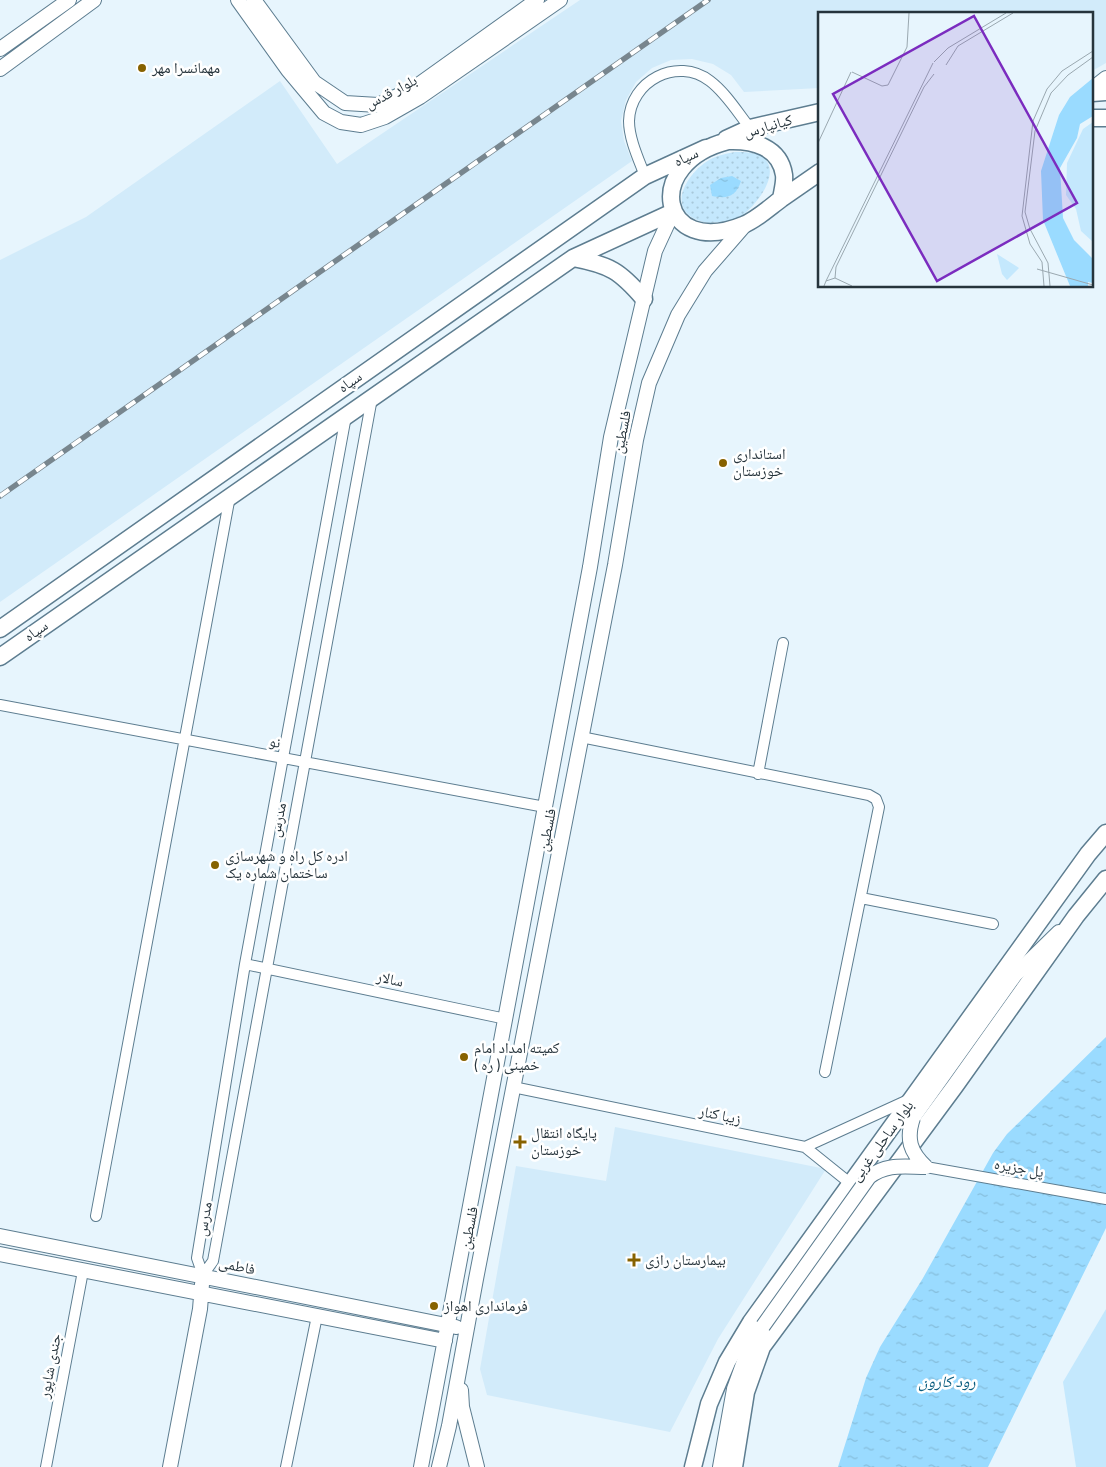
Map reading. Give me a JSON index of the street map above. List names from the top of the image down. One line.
{"streets":{"main road":["کیانپارس","سپاه","بلوار ساحلی غربی"],"street":["بلوار قدس","فلسطین","نو","مدرس","سالار","زیبا کنار","پل جزیره","فاطمی","جندی شاپور"]},"crossings":[["کیانپارس","سپاه"],["کیانپارس","فلسطین"],["سپاه","فلسطین"],["سپاه","مدرس"],["فلسطین","نو"],["فلسطین","سالار"],["فلسطین","زیبا کنار"],["فلسطین","فاطمی"],["نو","مدرس"],["مدرس","سالار"],["مدرس","فاطمی"]],"water":["رود کارون"],"places":{"other":["مهمانسرا مهر","استانداری خوزستان","ادره کل راه و شهرسازی ساختمان شماره یک","کمیته امداد امام خمینی ( ره )","فرمانداری اهواز"],"health":["پایگاه انتقال خوزستان","بیمارستان رازی"]}}
